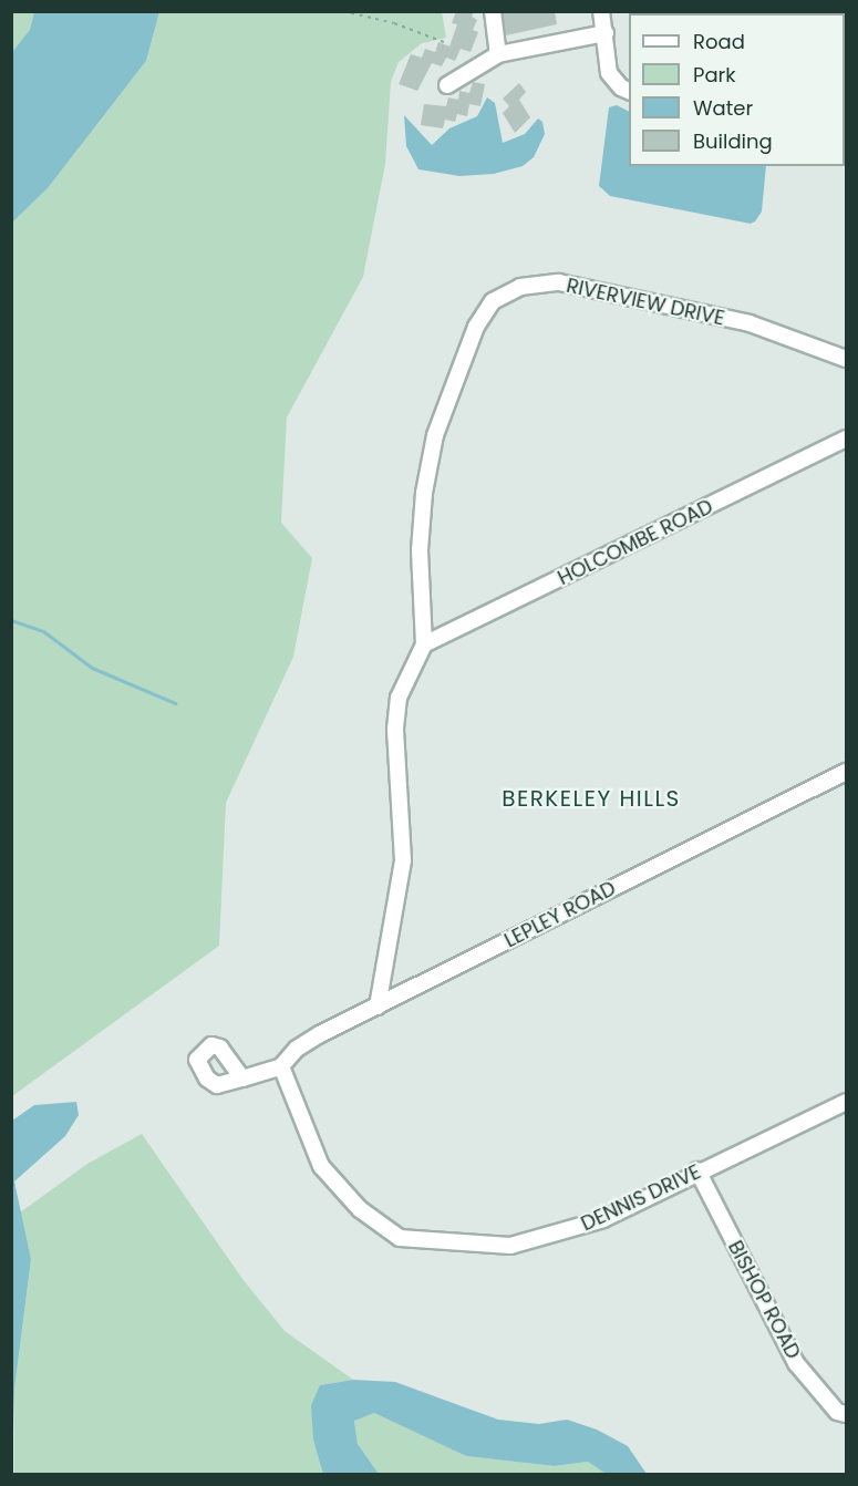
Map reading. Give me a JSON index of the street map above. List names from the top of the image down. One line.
{"streets":{"street":["RIVERVIEW DRIVE","HOLCOMBE ROAD","LEPLEY ROAD","DENNIS DRIVE","BISHOP ROAD"]},"crossings":[["RIVERVIEW DRIVE","HOLCOMBE ROAD"],["RIVERVIEW DRIVE","LEPLEY ROAD"],["LEPLEY ROAD","DENNIS DRIVE"],["DENNIS DRIVE","BISHOP ROAD"]],"districts":["BERKELEY HILLS"],"legend":["Road","Park","Water","Building"]}
